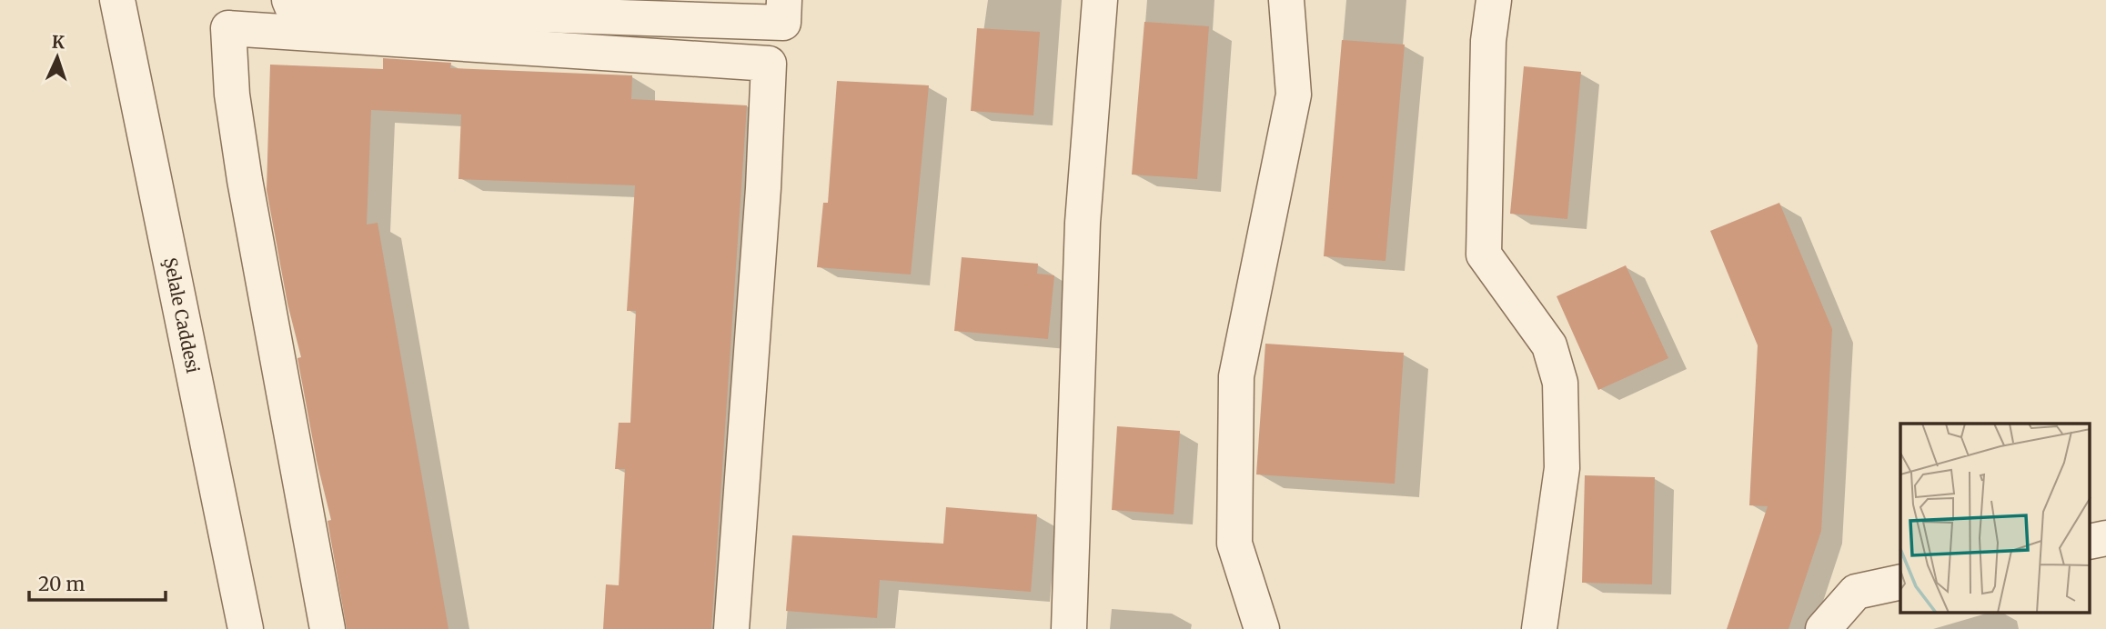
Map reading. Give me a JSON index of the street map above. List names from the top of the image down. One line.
{"streets":{"street":["Şelale Caddesi"]},"scale_bar":"20 m","north":"top"}
